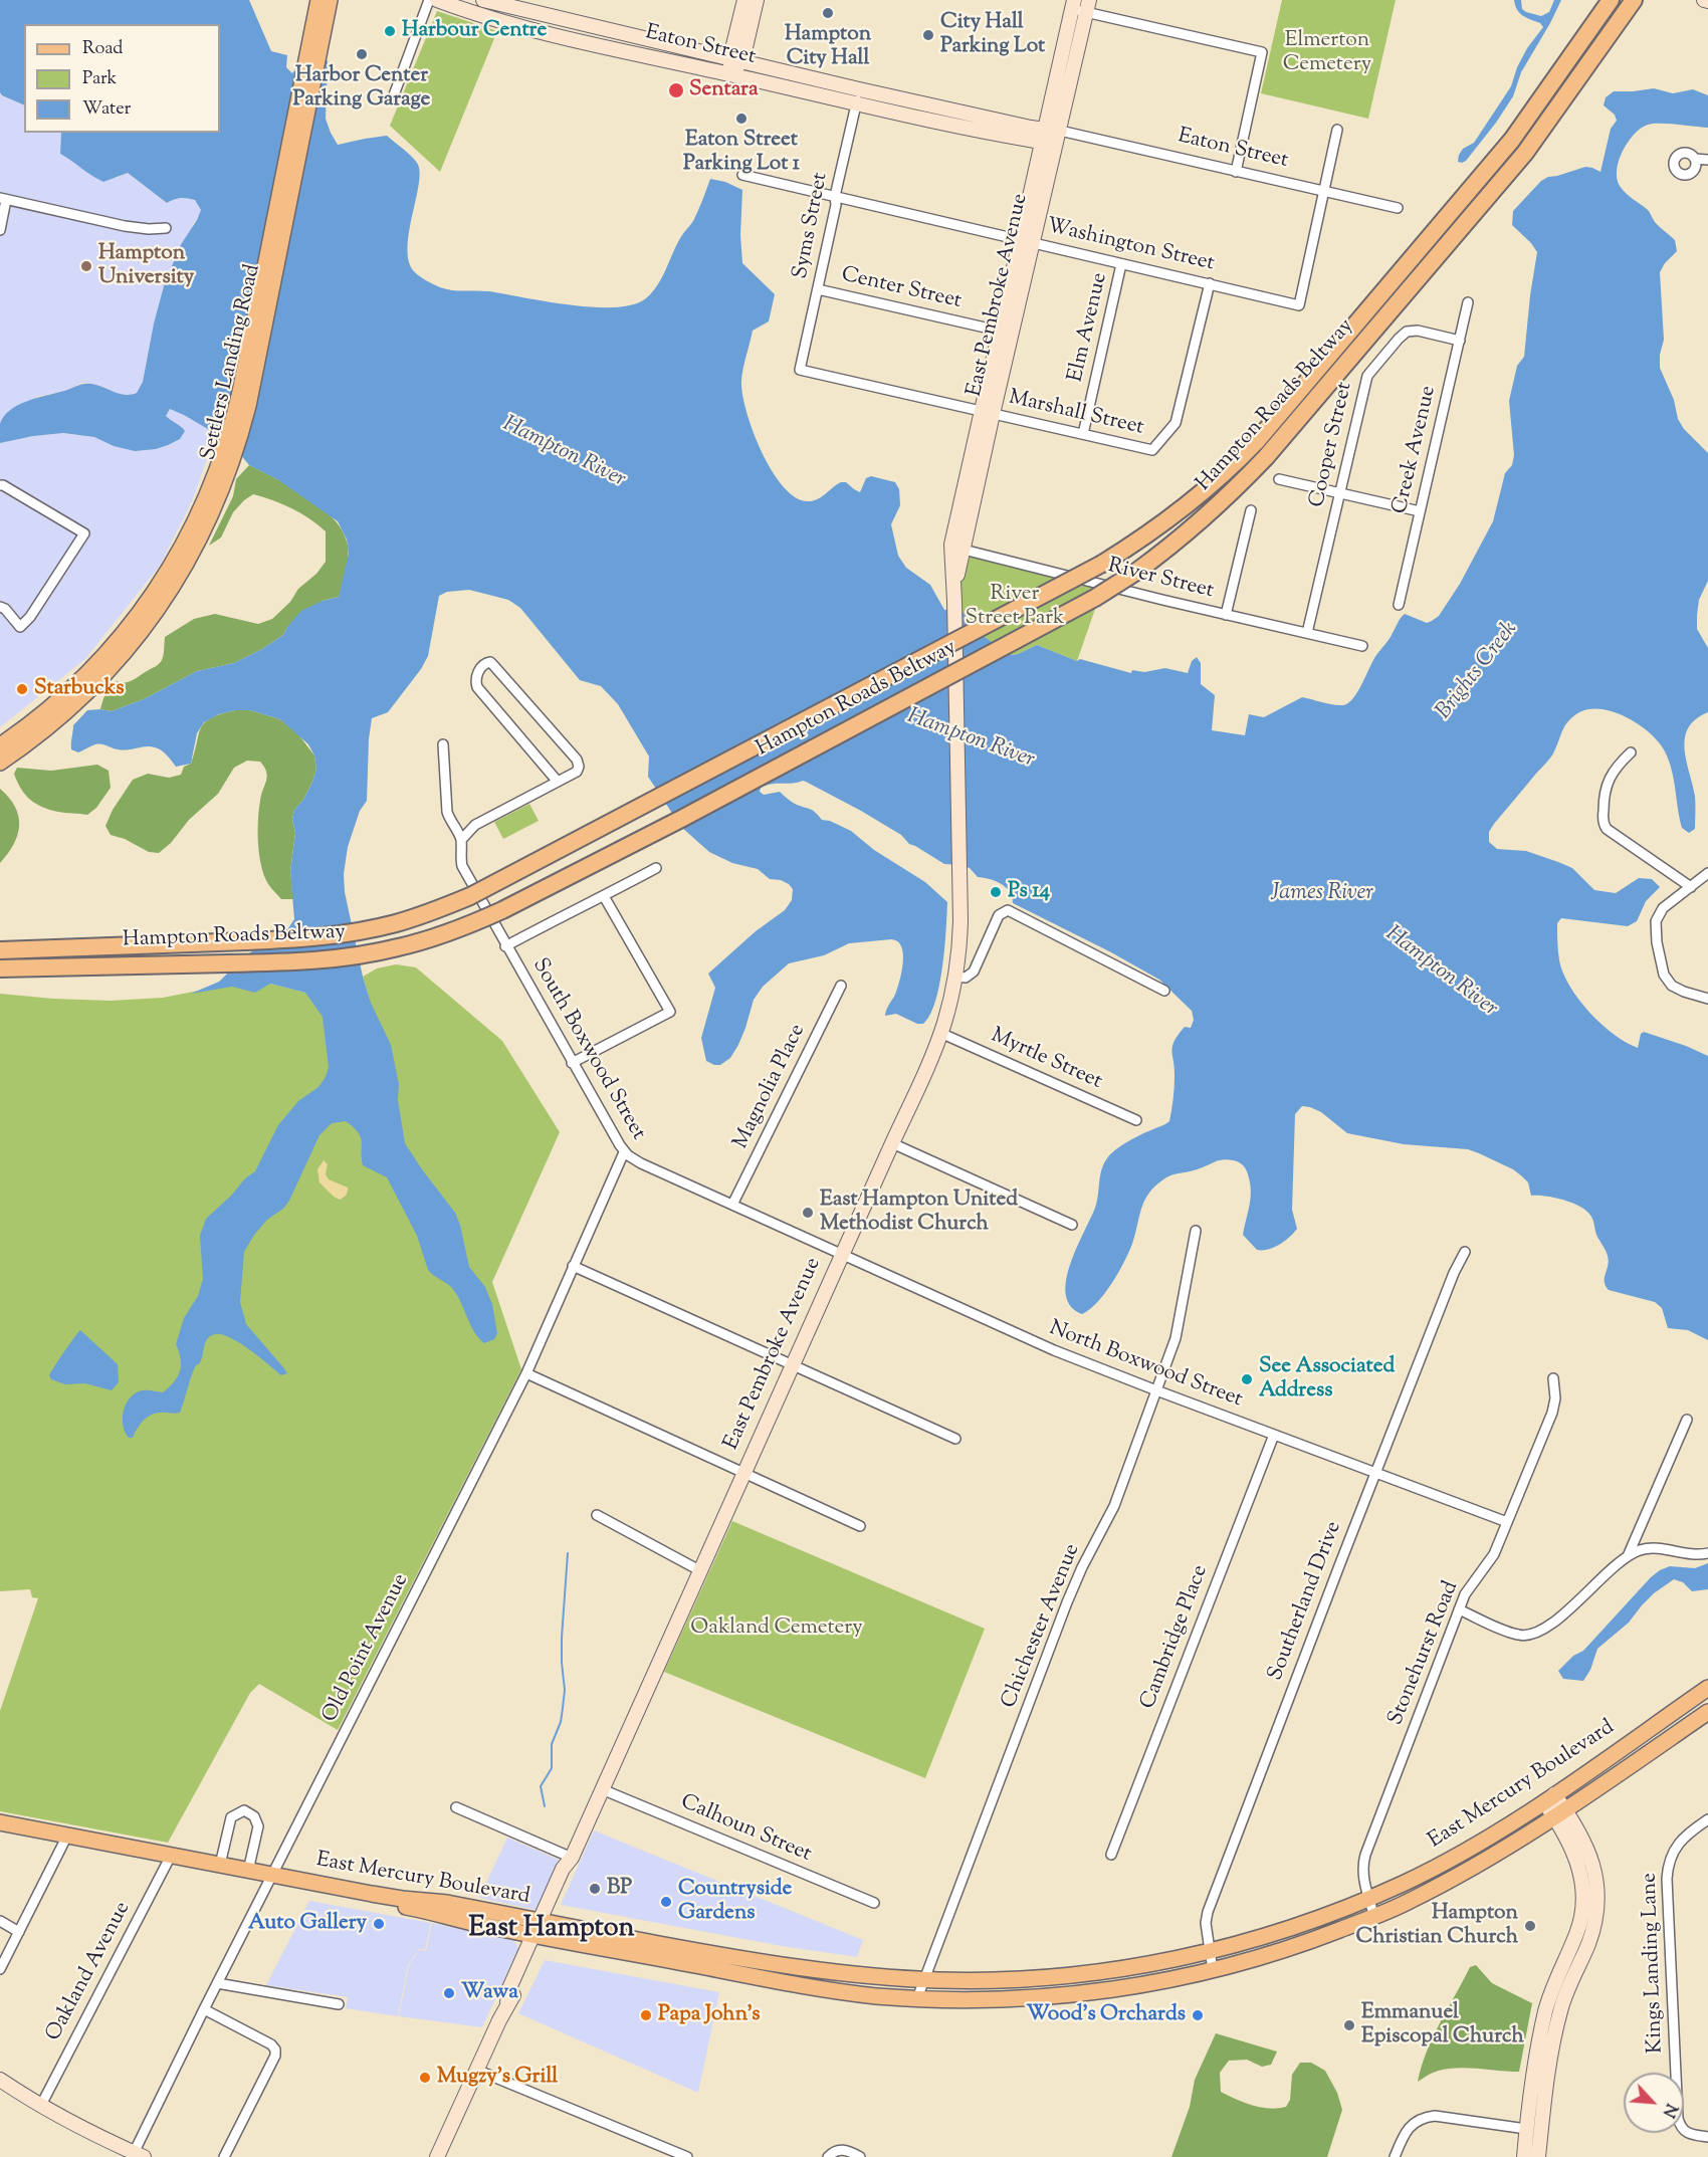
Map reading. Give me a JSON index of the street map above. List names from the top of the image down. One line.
{"streets":{"highway":["Hampton Roads Beltway"],"main road":["Eaton Street","East Pembroke Avenue","Settlers Landing Road","East Mercury Boulevard"],"street":["Syms Street","Washington Street","Center Street","Elm Avenue","Marshall Street","Cooper Street","Creek Avenue","River Street","South Boxwood Street","Myrtle Street","Magnolia Place","North Boxwood Street","Southerland Drive","Chichester Avenue","Cambridge Place","Old Point Avenue","Stonehurst Road","Calhoun Street","Kings Landing Lane","Oakland Avenue"]},"crossings":[["Eaton Street","Syms Street"],["Eaton Street","Washington Street"],["Eaton Street","East Pembroke Avenue"],["Syms Street","Washington Street"],["Syms Street","Center Street"],["Syms Street","Marshall Street"],["Washington Street","East Pembroke Avenue"],["Washington Street","Elm Avenue"],["Washington Street","Marshall Street"],["Center Street","East Pembroke Avenue"],["East Pembroke Avenue","Marshall Street"],["East Pembroke Avenue","River Street"],["East Pembroke Avenue","South Boxwood Street"],["East Pembroke Avenue","Myrtle Street"],["East Pembroke Avenue","North Boxwood Street"],["East Pembroke Avenue","East Mercury Boulevard"],["East Pembroke Avenue","Calhoun Street"],["Elm Avenue","Marshall Street"],["Cooper Street","Creek Avenue"],["Cooper Street","River Street"],["South Boxwood Street","Magnolia Place"],["South Boxwood Street","North Boxwood Street"],["South Boxwood Street","Old Point Avenue"],["North Boxwood Street","Southerland Drive"],["North Boxwood Street","Chichester Avenue"],["North Boxwood Street","Cambridge Place"],["North Boxwood Street","Stonehurst Road"],["Southerland Drive","East Mercury Boulevard"],["Chichester Avenue","East Mercury Boulevard"],["Old Point Avenue","East Mercury Boulevard"],["Stonehurst Road","East Mercury Boulevard"],["East Mercury Boulevard","Oakland Avenue"]],"districts":["East Hampton"],"water":["Hampton River","Brights Creek","James River"],"parks":["Elmerton Cemetery","River Street Park","Oakland Cemetery"],"places":["Hampton City Hall","Harbour Centre","City Hall Parking Lot","Harbor Center Parking Garage","Sentara","Eaton Street Parking Lot 1","Hampton University","Starbucks","Ps 14","East Hampton United Methodist Church","See Associated Address","BP","Countryside Gardens","Auto Gallery","Hampton Christian Church","Wawa","Papa John's","Wood's Orchards","Emmanuel Episcopal Church","Mugzy's Grill"],"legend":["Road","Park","Water"],"north":"bottom right"}
